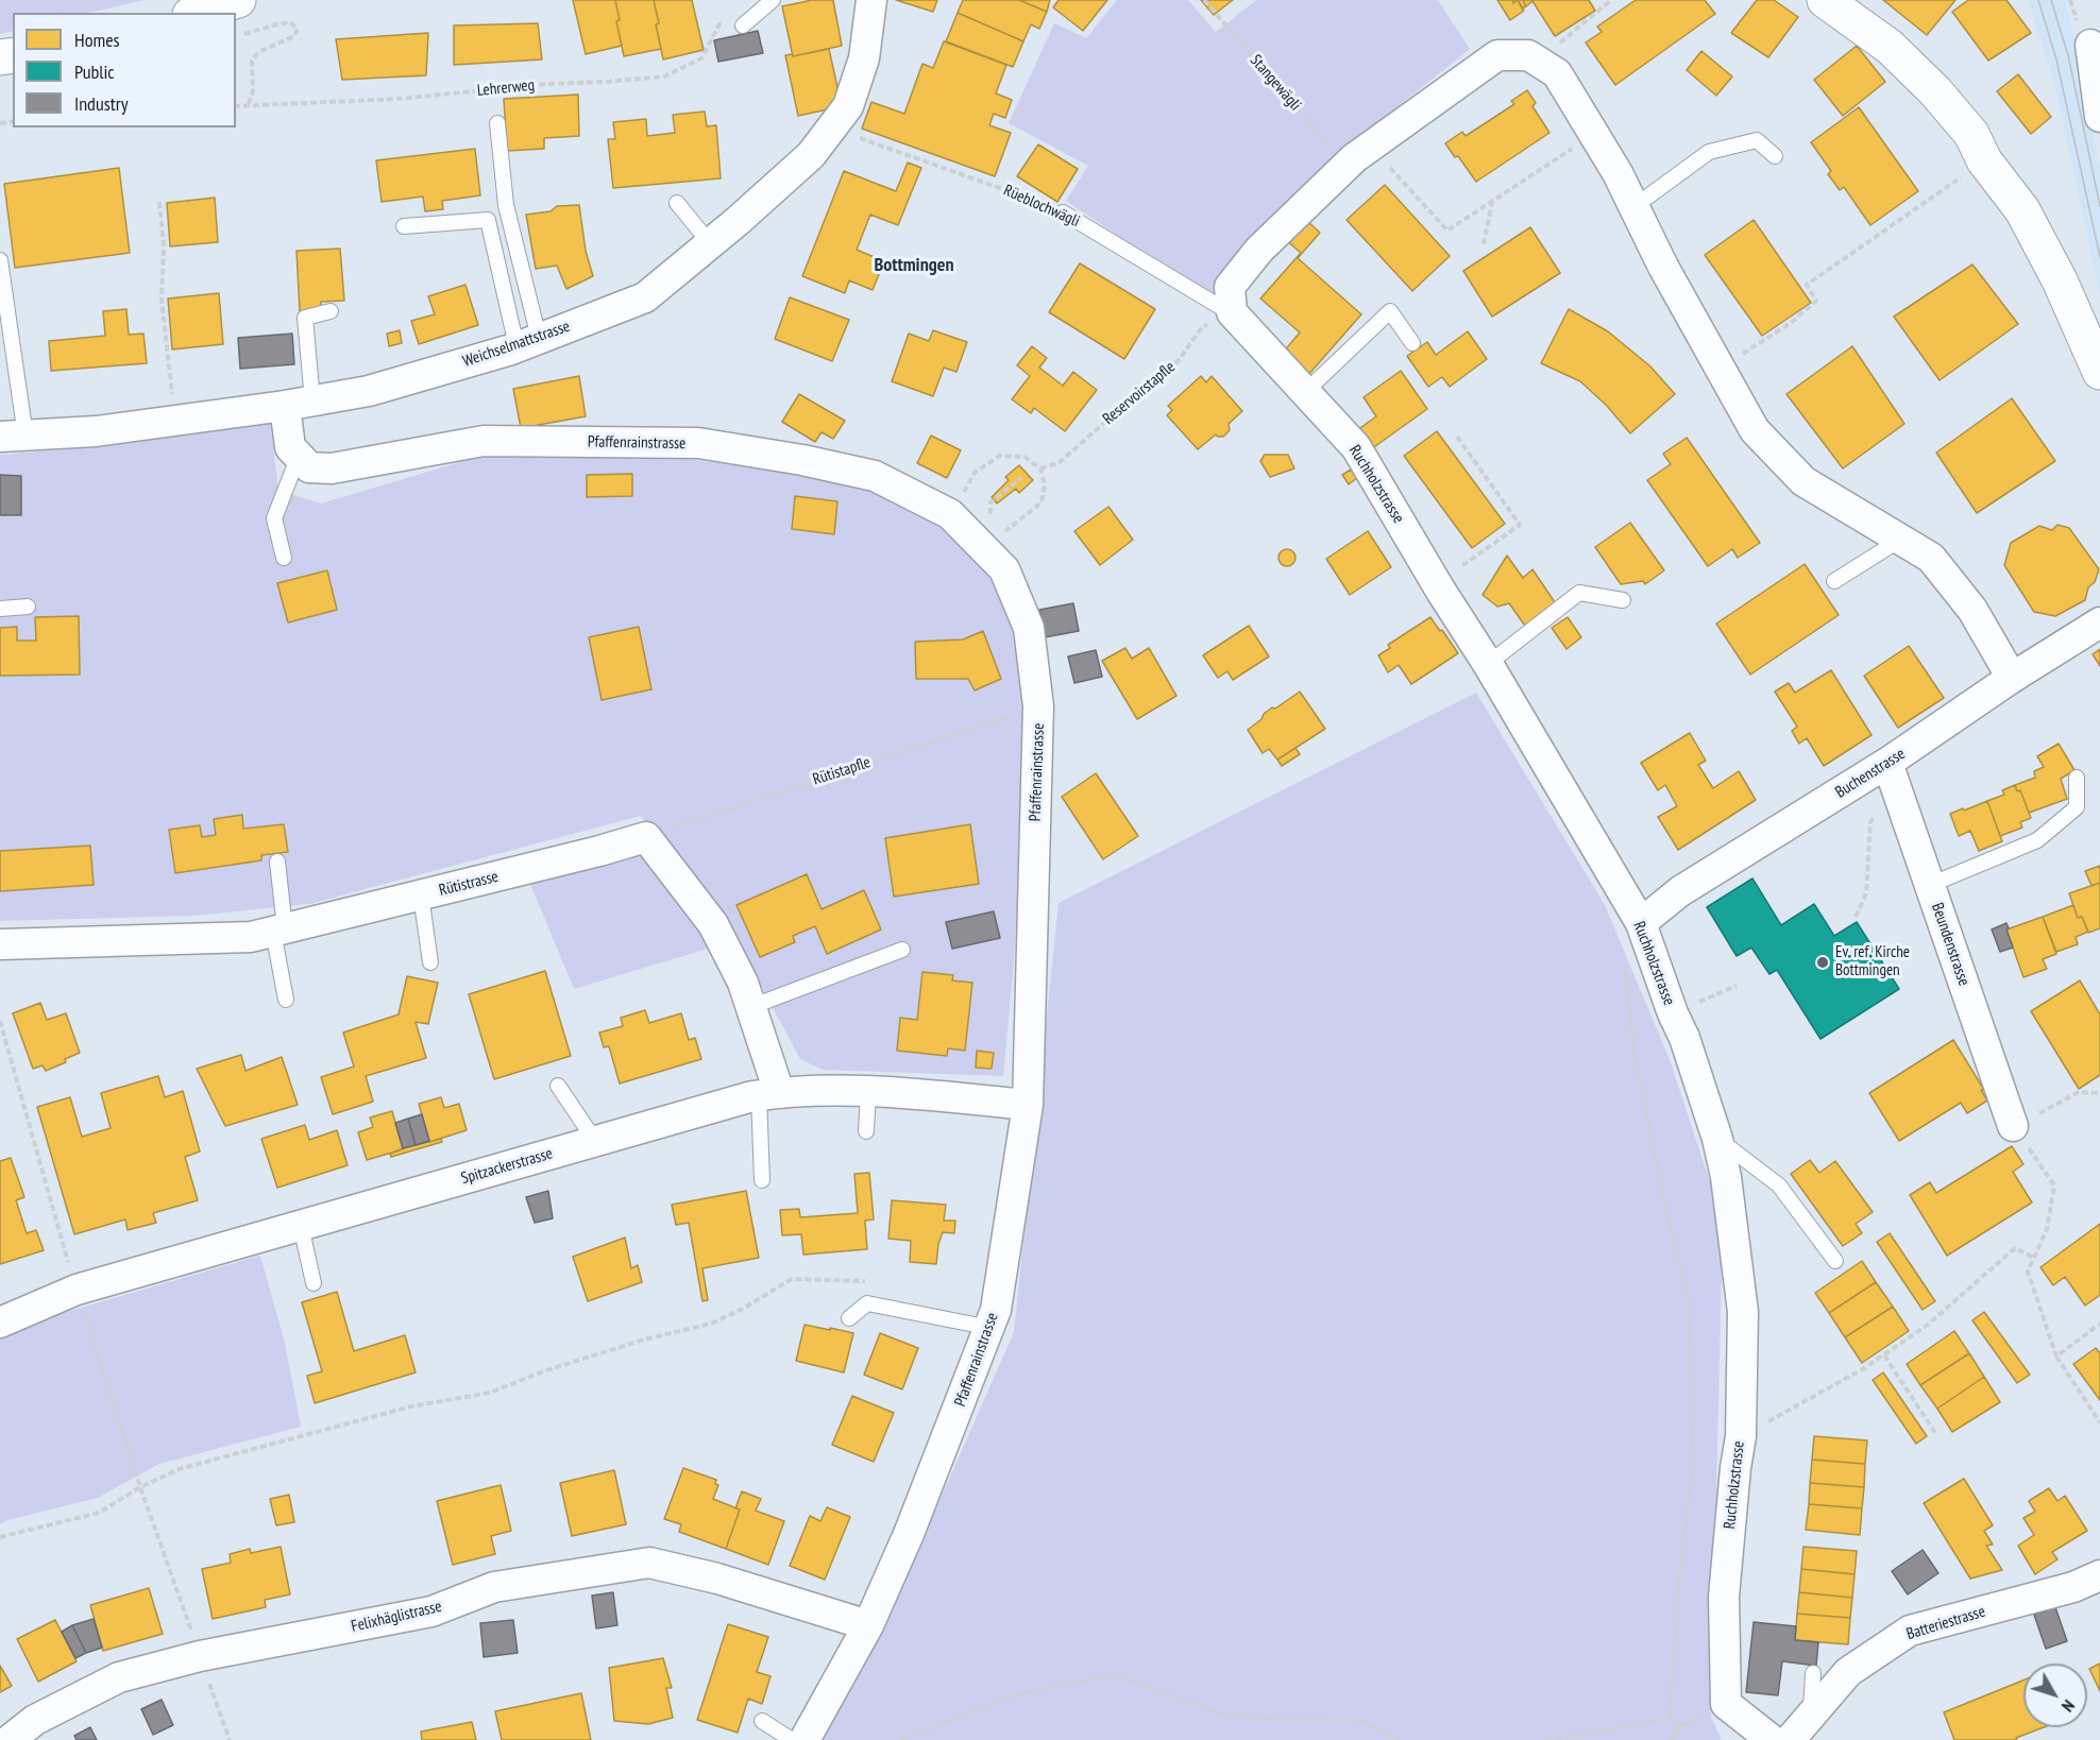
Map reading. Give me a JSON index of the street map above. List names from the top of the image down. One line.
{"streets":{"street":["Weichselmattstrasse","Pfaffenrainstrasse","Ruchholzstrasse","Buchenstrasse","Rütistrasse","Beundenstrasse","Spitzackerstrasse","Felixhäglistrasse","Batteriestrasse"],"lane":["Rüeblochwägli"],"path":["Stangewägli","Lehrerweg","Reservoirstapfle","Rütistapfle"]},"crossings":[["Rüeblochwägli","Weichselmattstrasse"],["Rüeblochwägli","Reservoirstapfle"],["Rüeblochwägli","Ruchholzstrasse"],["Reservoirstapfle","Ruchholzstrasse"],["Pfaffenrainstrasse","Rütistapfle"],["Pfaffenrainstrasse","Spitzackerstrasse"],["Pfaffenrainstrasse","Felixhäglistrasse"],["Ruchholzstrasse","Buchenstrasse"],["Rütistapfle","Rütistrasse"],["Buchenstrasse","Beundenstrasse"]],"districts":["Bottmingen"],"places":["Ev. ref. Kirche Bottmingen"],"legend":["Homes","Public","Industry"],"north":"bottom right"}
